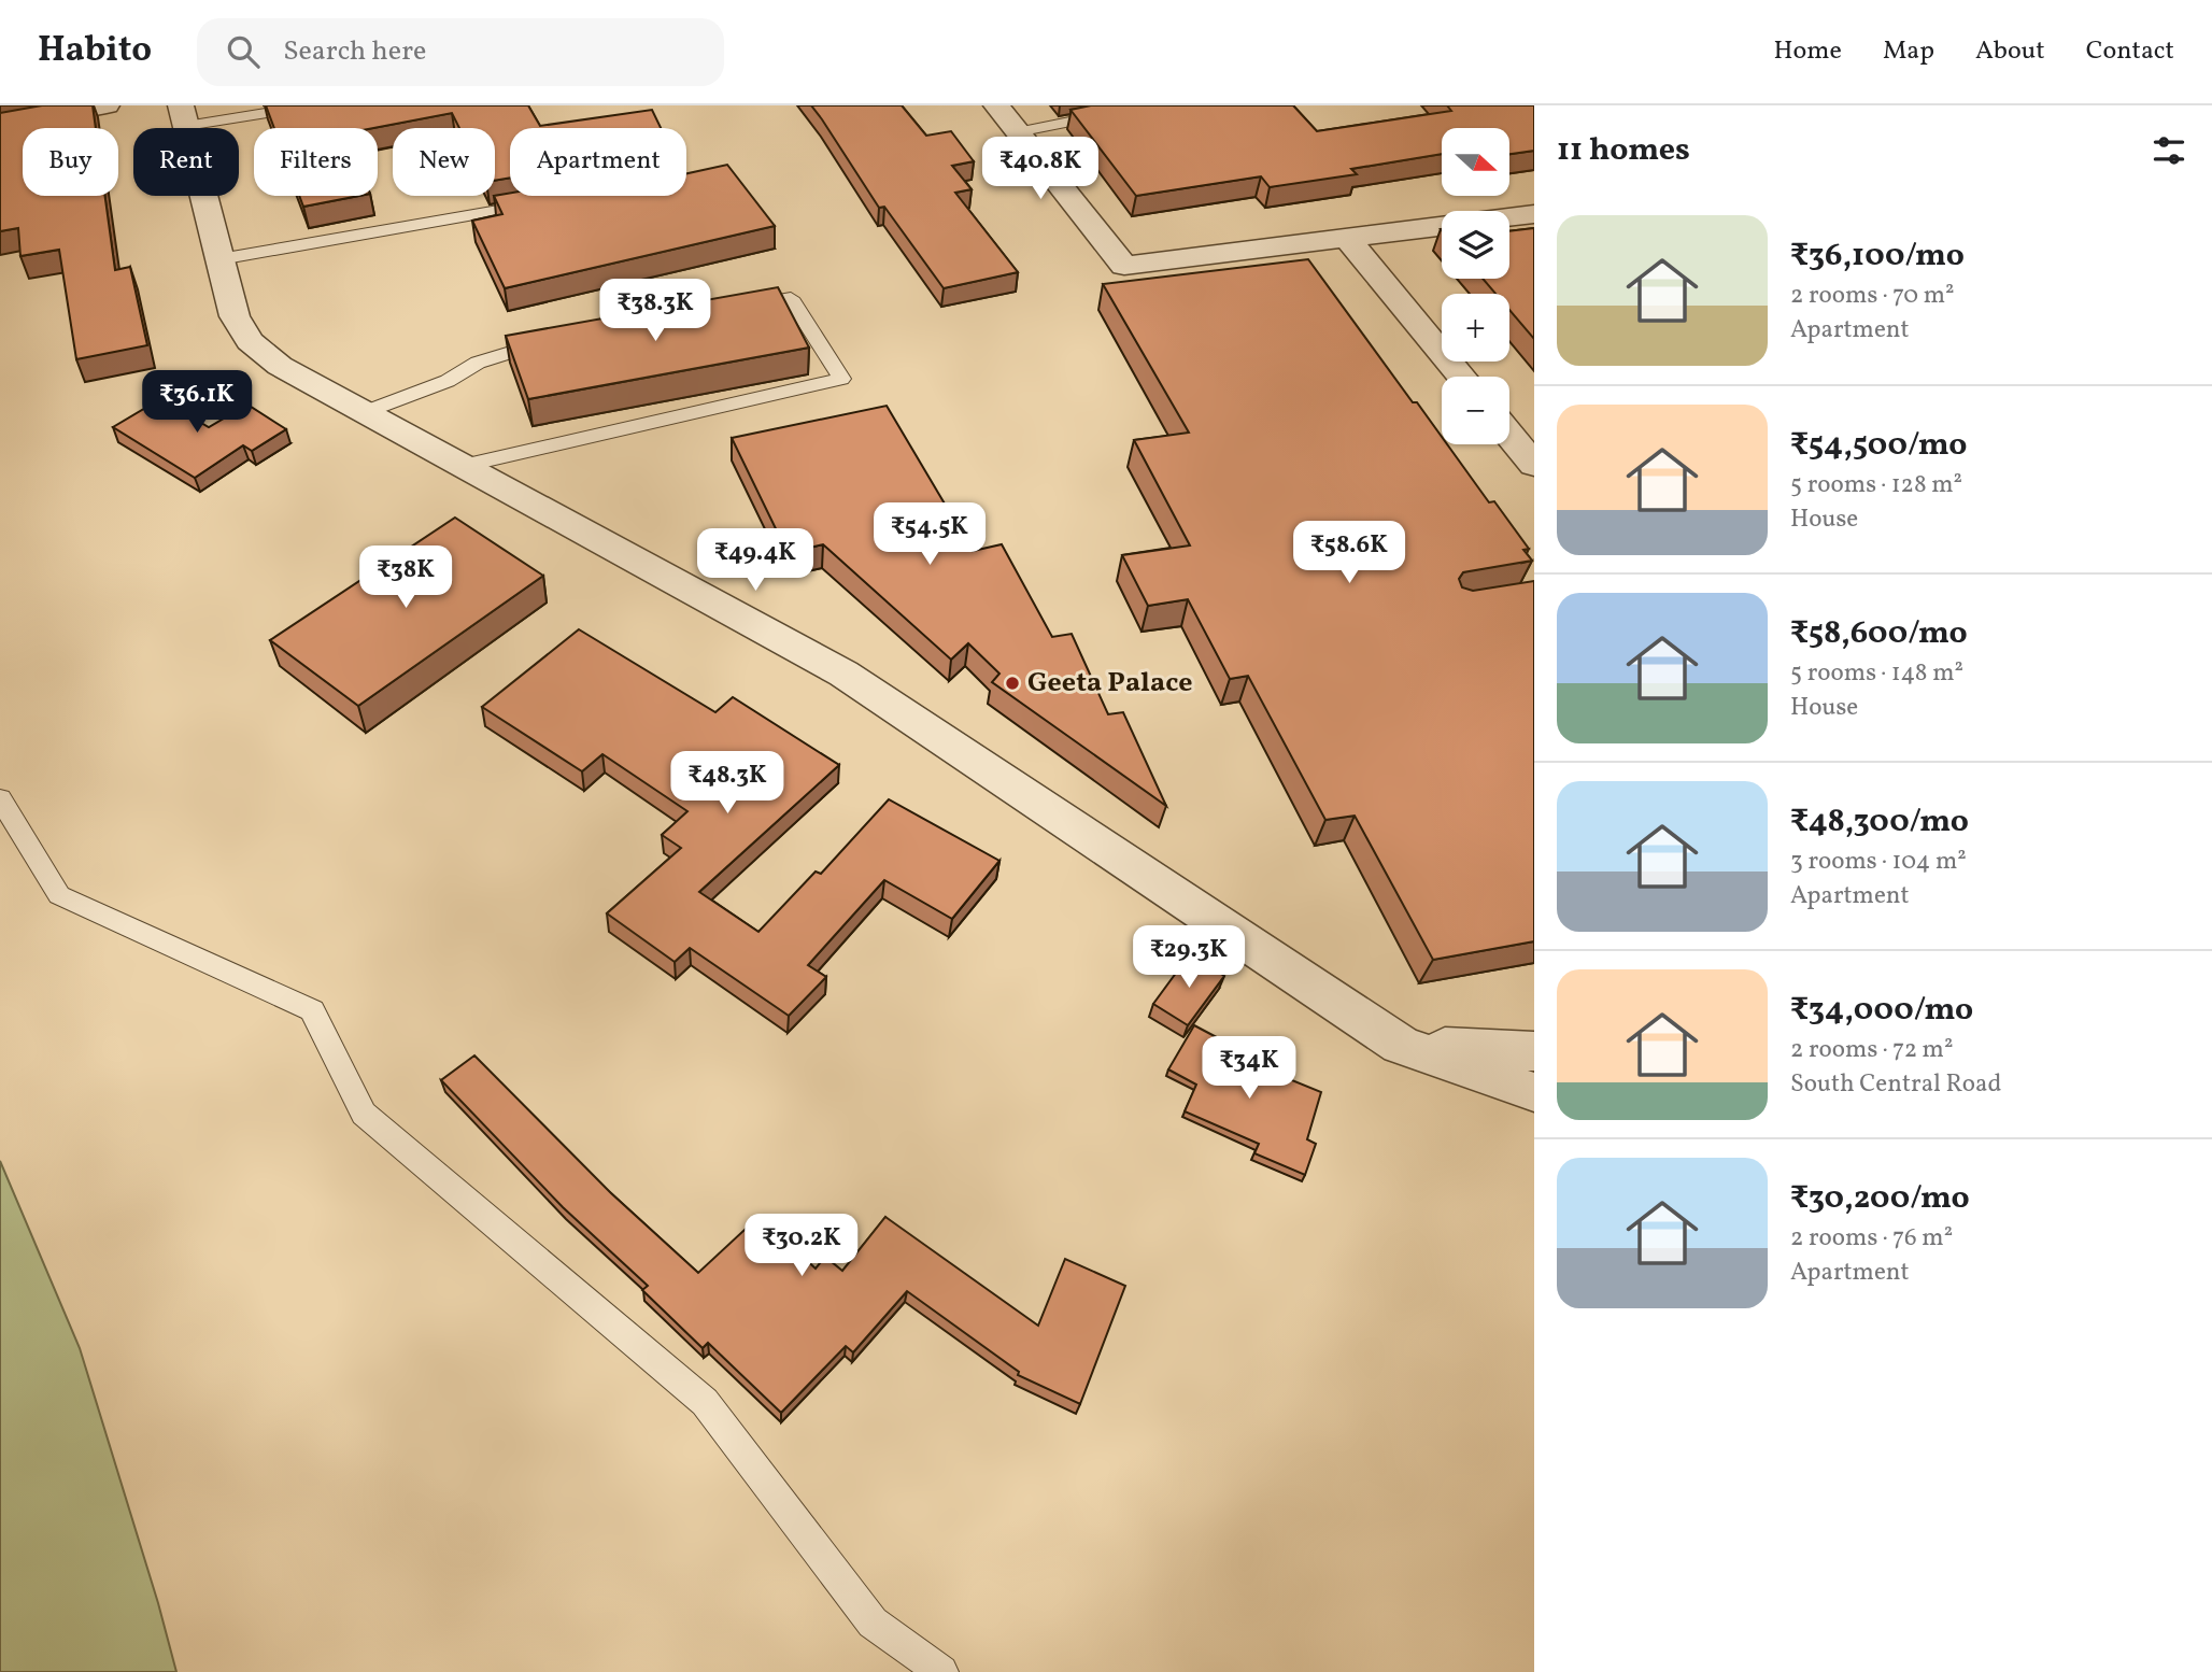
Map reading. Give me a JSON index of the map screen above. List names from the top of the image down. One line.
{"places":["Geeta Palace"],"north":"right","page":{"header":"Habito","search":"Search here","nav":["Home","Map","About","Contact"],"heading":"11 homes","map_buttons":["+","−"],"chip":["Buy","Rent","Filters","New","Apartment"],"price":["₹40.8K","₹38.3K","₹36.1K","₹54.5K","₹58.6K","₹49.4K","₹38K","₹48.3K","₹29.3K","₹34K","₹30.2K"],"list":[{"name":"₹36,100/mo","note":"2 rooms · 70 m² · Apartment"},{"name":"₹54,500/mo","note":"5 rooms · 128 m² · House"},{"name":"₹58,600/mo","note":"5 rooms · 148 m² · House"},{"name":"₹48,300/mo","note":"3 rooms · 104 m² · Apartment"},{"name":"₹34,000/mo","note":"2 rooms · 72 m² · South Central Road"},{"name":"₹30,200/mo","note":"2 rooms · 76 m² · Apartment"}]}}
